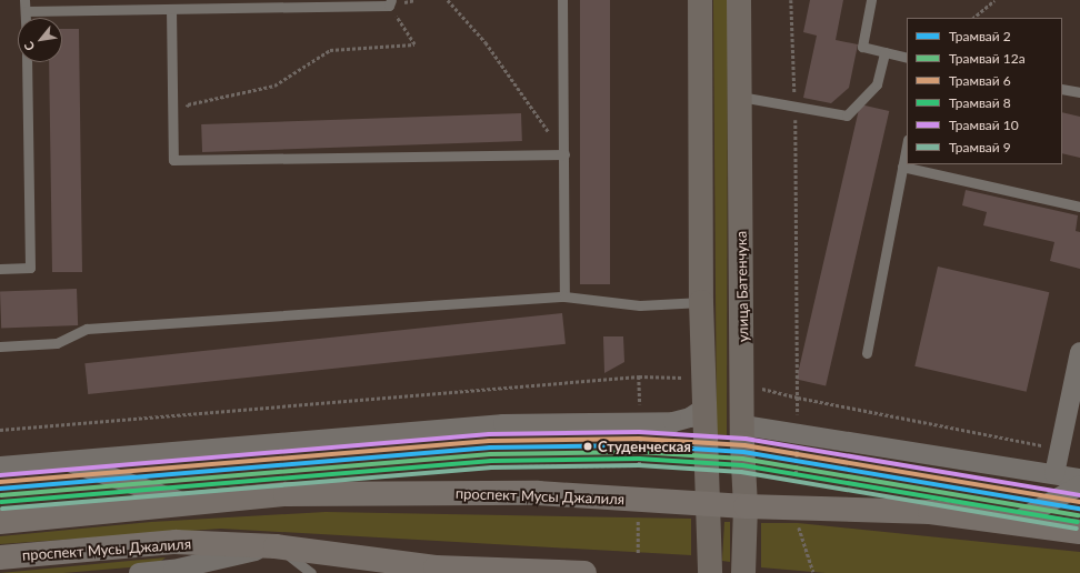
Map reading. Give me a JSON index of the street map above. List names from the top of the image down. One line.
{"streets":{"main road":["улица Батенчука","проспект Мусы Джалиля"]},"crossings":[["улица Батенчука","проспект Мусы Джалиля"]],"places":["Студенческая"],"lines":["tram line 10","tram line 6","tram line 2","tram line 12а","tram line 8","tram line 9"],"legend":["Трамвай 2","Трамвай 12а","Трамвай 6","Трамвай 8","Трамвай 10","Трамвай 9"],"north":"bottom left"}
